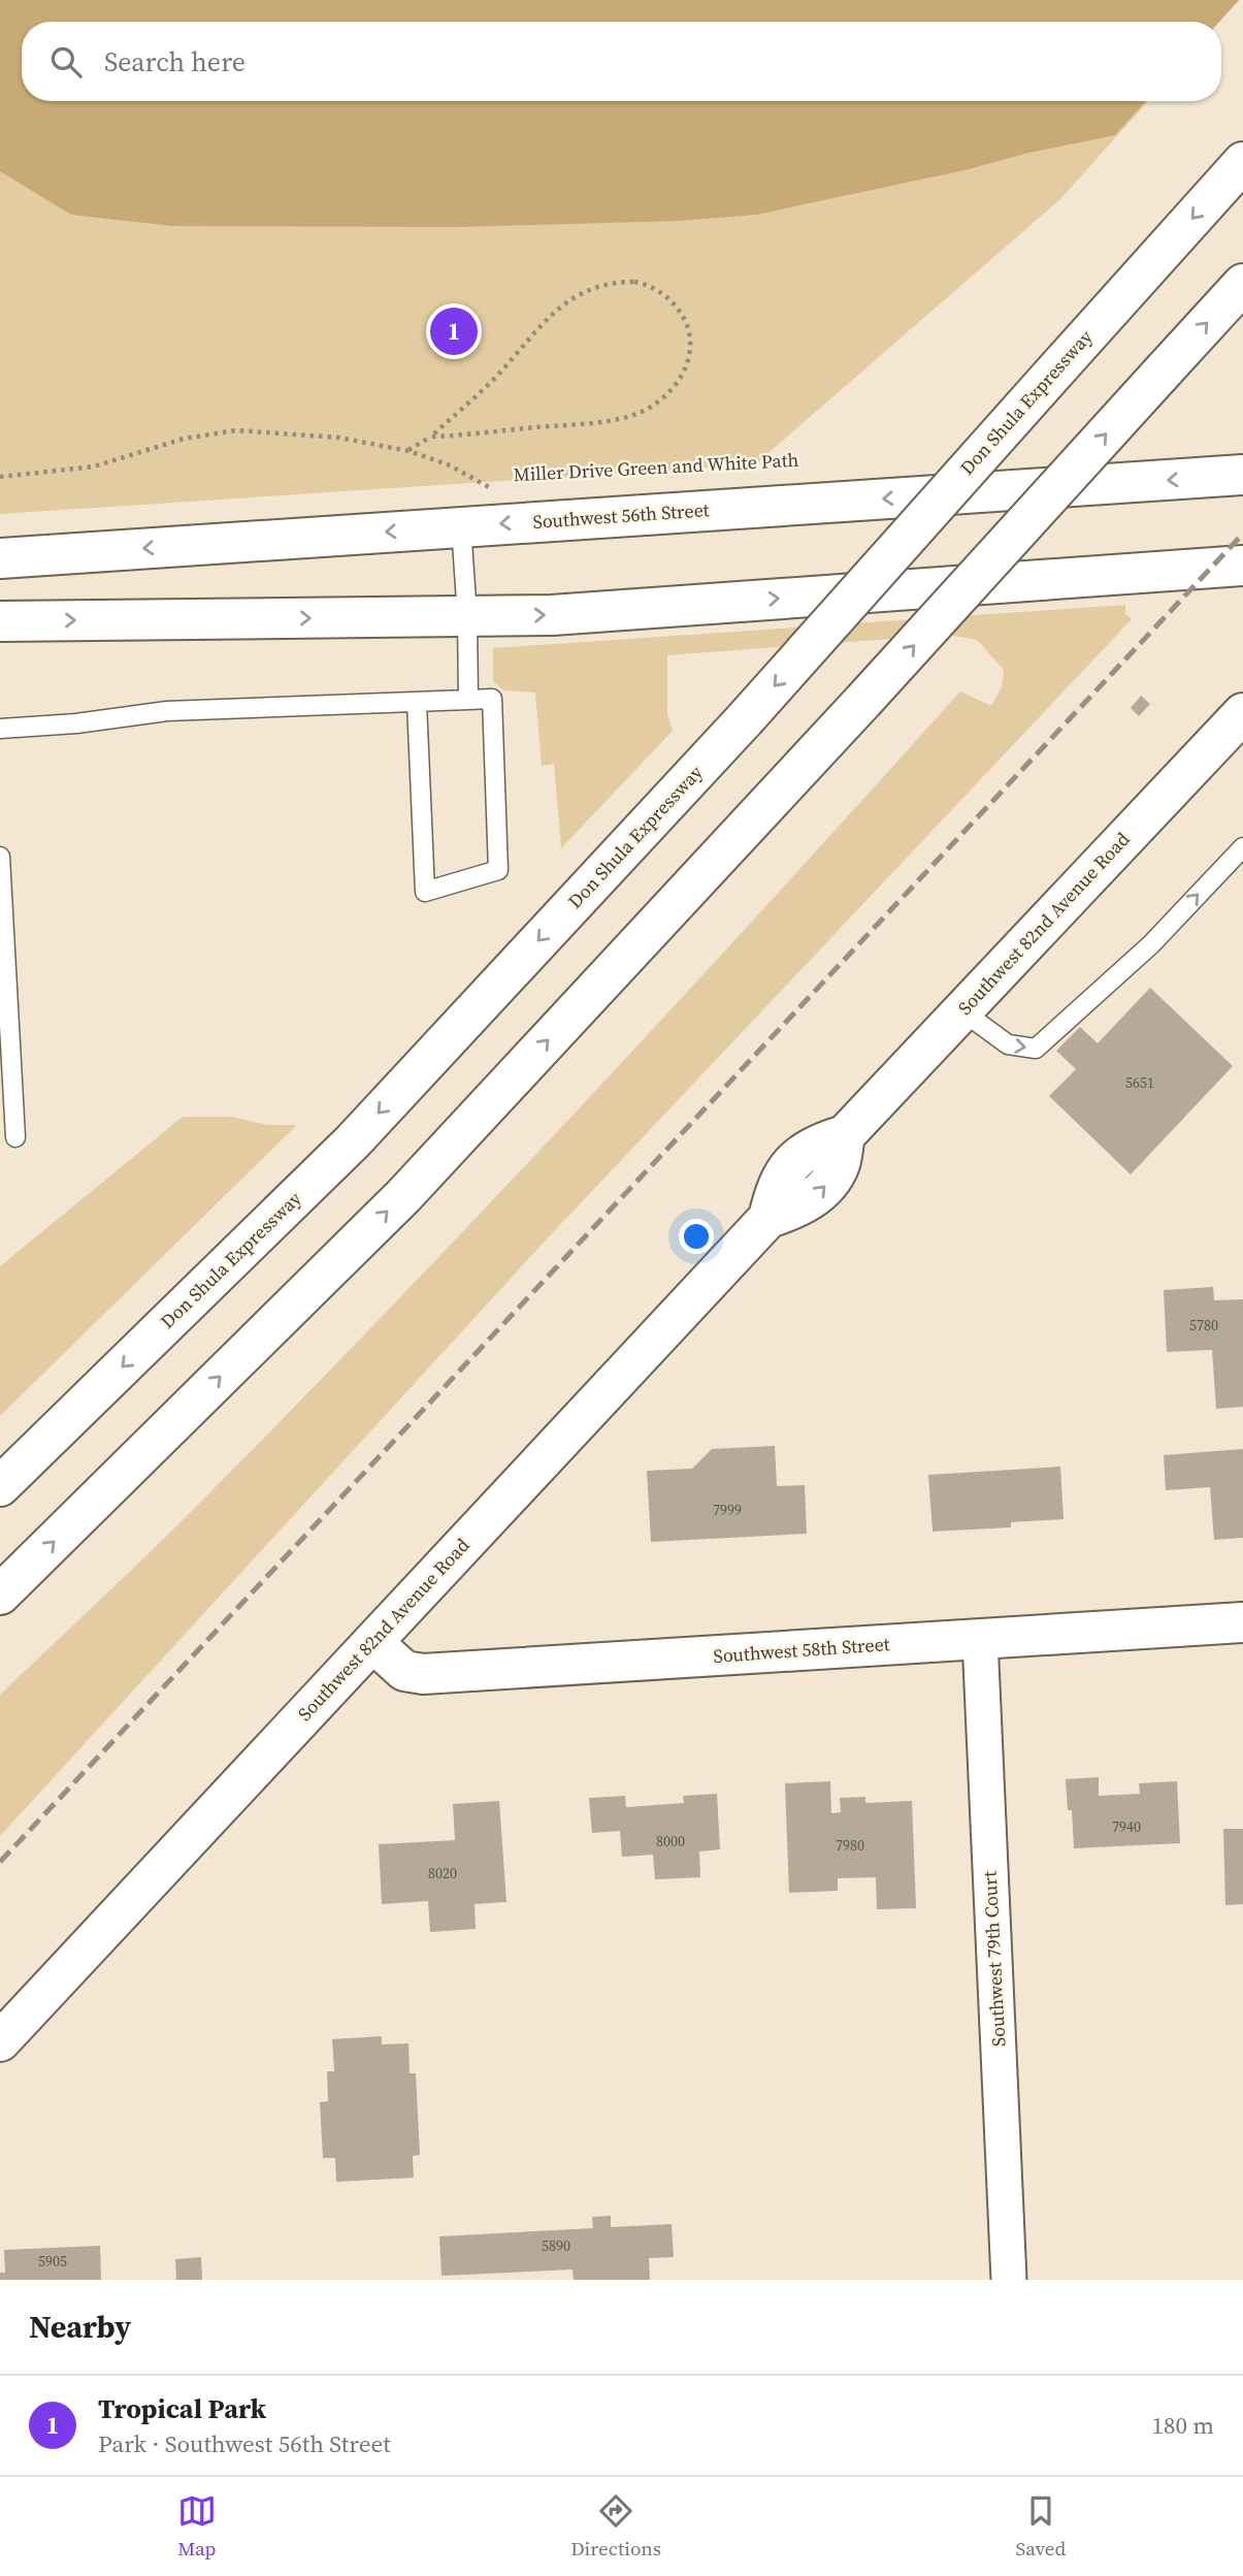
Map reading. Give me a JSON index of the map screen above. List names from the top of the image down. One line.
{"streets":{"main road":["Don Shula Expressway","Southwest 56th Street","Southwest 82nd Avenue Road","Southwest 58th Street"],"street":["Southwest 79th Court"],"path":["Miller Drive Green and White Path"]},"crossings":[["Southwest 82nd Avenue Road","Southwest 58th Street"],["Southwest 58th Street","Southwest 79th Court"]],"house_numbers":["5651","5780","7999","7940","8000","7980","8020","5890","5905"],"page":{"search":"Search here","pins":"1","heading":"Nearby","list":[{"mark":"1","name":"Tropical Park","note":"Park · Southwest 56th Street","value":"180 m"}],"nav":["Map","Directions","Saved"]}}
